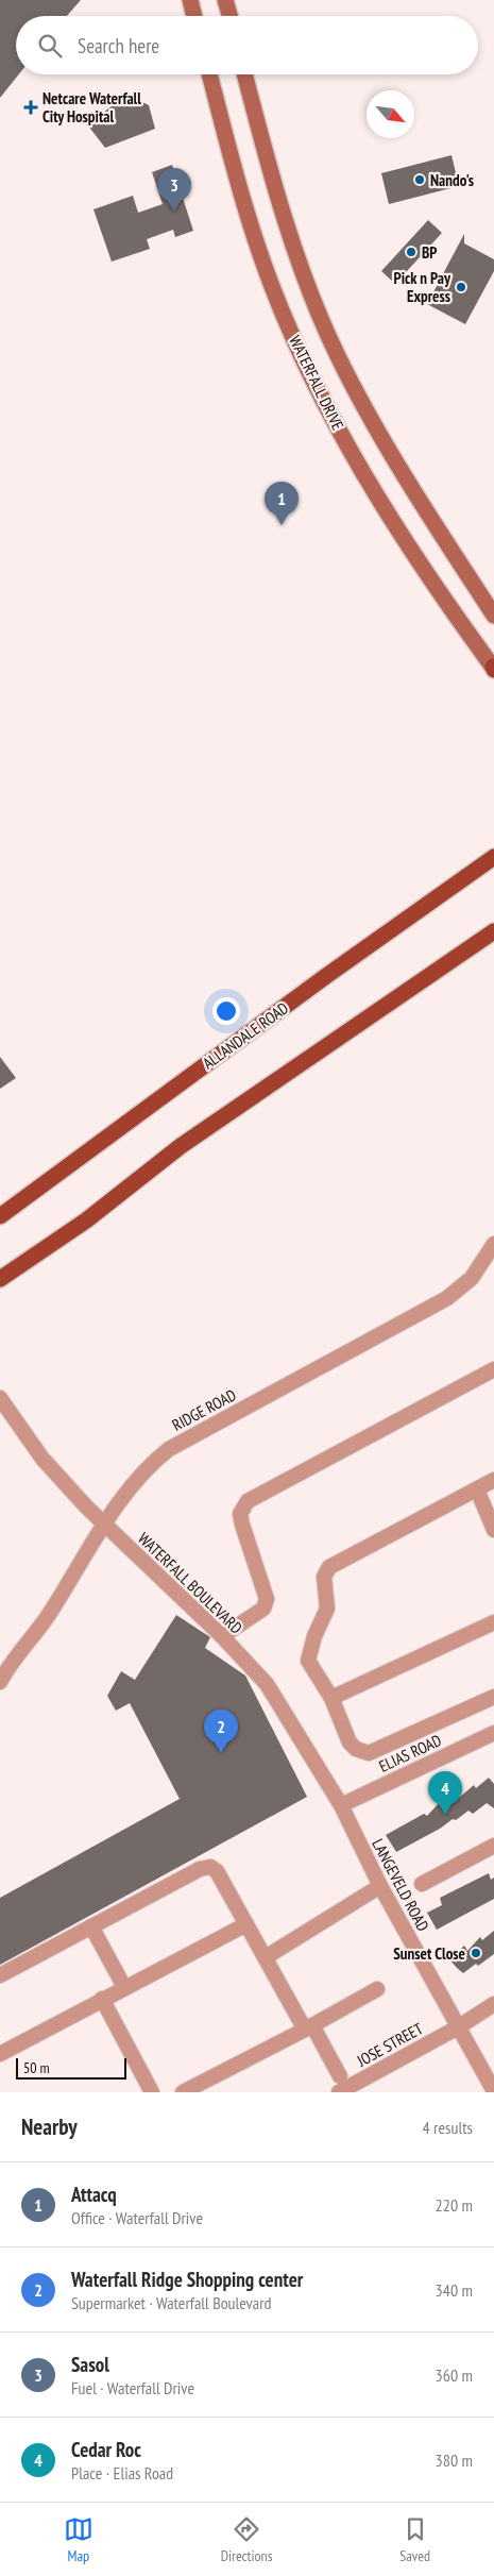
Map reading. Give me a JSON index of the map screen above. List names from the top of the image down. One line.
{"streets":{"main road":["WATERFALL DRIVE","ALLANDALE ROAD"],"street":["RIDGE ROAD","WATERFALL BOULEVARD","ELIAS ROAD","LANGEVELD ROAD","JOSE STREET"]},"crossings":[["RIDGE ROAD","WATERFALL BOULEVARD"],["WATERFALL BOULEVARD","ELIAS ROAD"],["WATERFALL BOULEVARD","LANGEVELD ROAD"],["ELIAS ROAD","LANGEVELD ROAD"],["LANGEVELD ROAD","JOSE STREET"]],"places":{"health":["Netcare Waterfall City Hospital"],"other":["Nando's","BP","Pick n Pay Express","Sunset Close"]},"scale_bar":"50 m","north":"bottom right","page":{"search":"Search here","pins":["3","1","2","4"],"scale":"50 m","heading":["Nearby","4 results"],"list":[{"mark":"1","name":"Attacq","note":"Office · Waterfall Drive","value":"220 m"},{"mark":"2","name":"Waterfall Ridge Shopping center","note":"Supermarket · Waterfall Boulevard","value":"340 m"},{"mark":"3","name":"Sasol","note":"Fuel · Waterfall Drive","value":"360 m"},{"mark":"4","name":"Cedar Roc","note":"Place · Elias Road","value":"380 m"}],"nav":["Map","Directions","Saved"]}}
